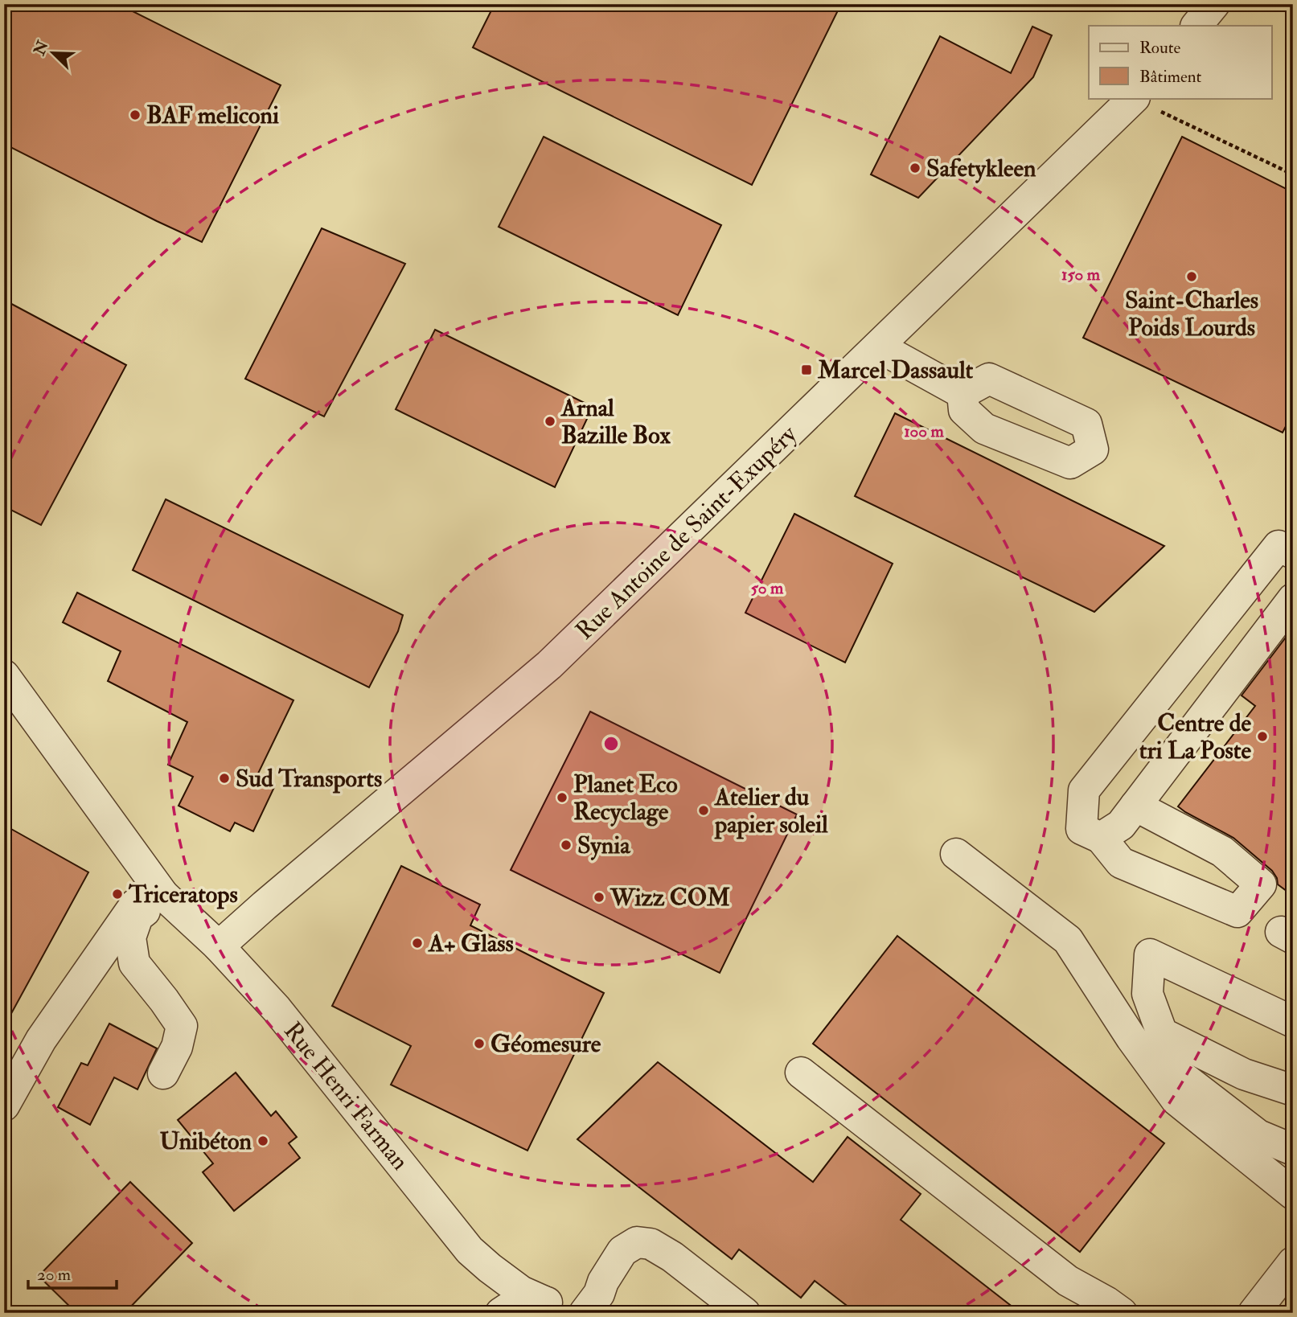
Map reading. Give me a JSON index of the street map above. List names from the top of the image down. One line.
{"streets":{"street":["Rue Antoine de Saint-Exupéry","Rue Henri Farman"]},"crossings":[["Rue Antoine de Saint-Exupéry","Rue Henri Farman"]],"places":{"other":["BAF meliconi","Safetykleen","Saint-Charles Poids Lourds","Arnal Bazille Box","Centre de tri La Poste","Sud Transports","Planet Eco Recyclage","Atelier du papier soleil","Synia","Triceratops","Wizz COM","A+ Glass","Géomesure","Unibéton"],"transit":["Marcel Dassault"]},"legend":["Route","Bâtiment"],"scale_bar":"20 m","north":"top left","rings":["150 m","100 m","50 m"]}
